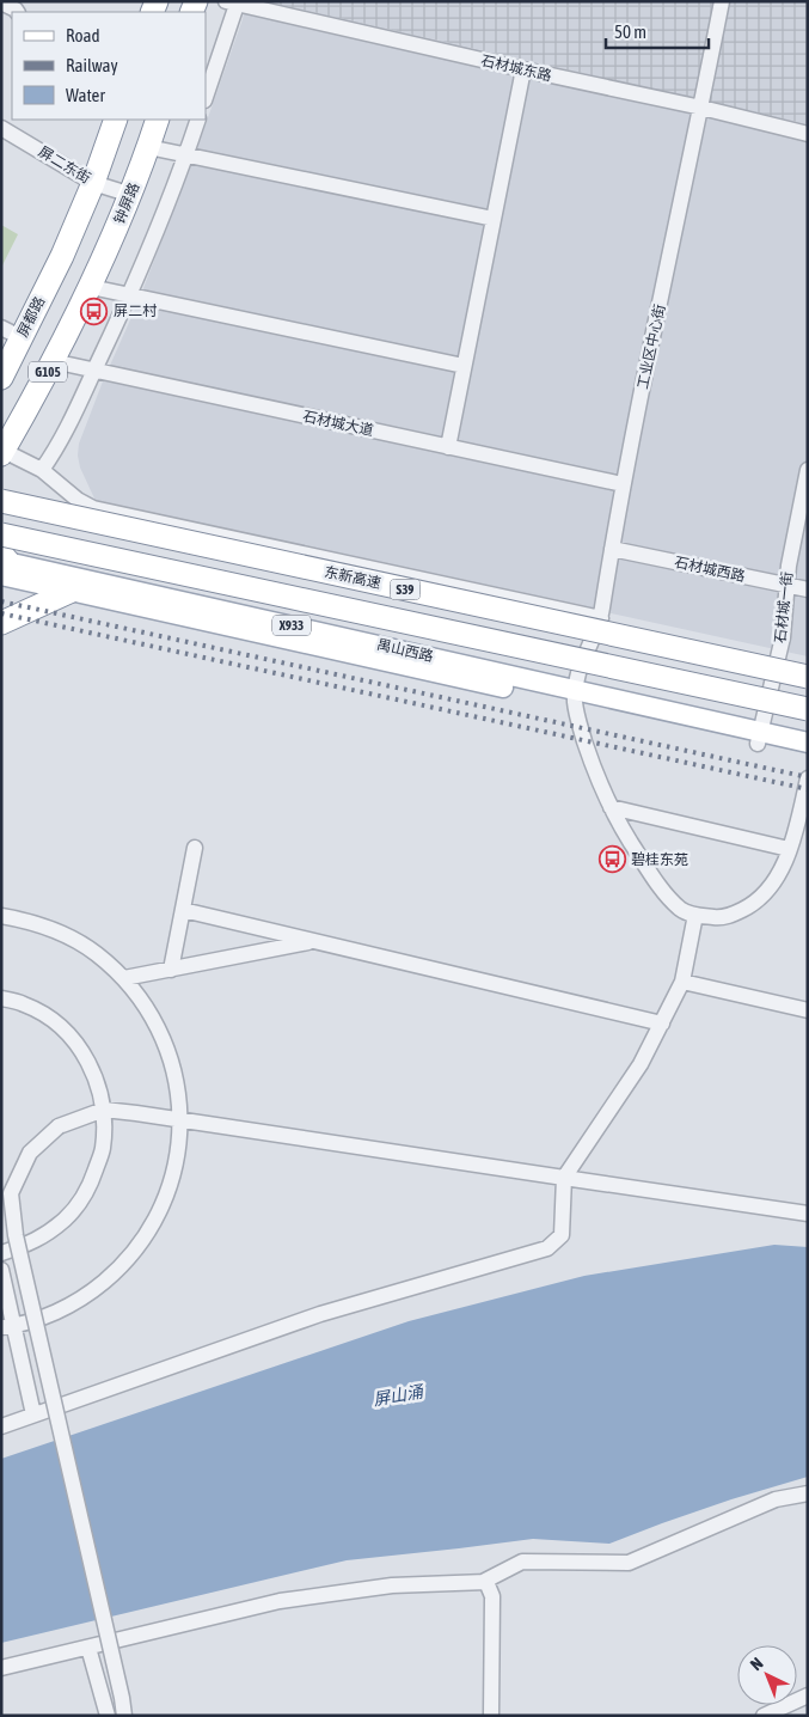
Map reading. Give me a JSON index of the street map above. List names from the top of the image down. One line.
{"streets":{"highway":["钟屏路","屏都路","G105","东新高速","S39"],"main road":["X933","禺山西路"],"street":["石材城东路","屏二东街","工业区中心街","石材城大道","石材城西路","石材城一街"]},"crossings":[["石材城东路","工业区中心街"],["屏二东街","钟屏路"],["屏二东街","屏都路"],["屏二东街","G105"],["钟屏路","G105"],["屏都路","G105"],["工业区中心街","石材城大道"],["工业区中心街","石材城西路"],["工业区中心街","禺山西路"],["G105","石材城大道"],["石材城西路","石材城一街"],["石材城一街","禺山西路"]],"water":["屏山涌"],"places":{"bus stop":["屏二村","碧桂东苑"]},"legend":["Road","Railway","Water"],"scale_bar":"50 m","north":"top left"}
